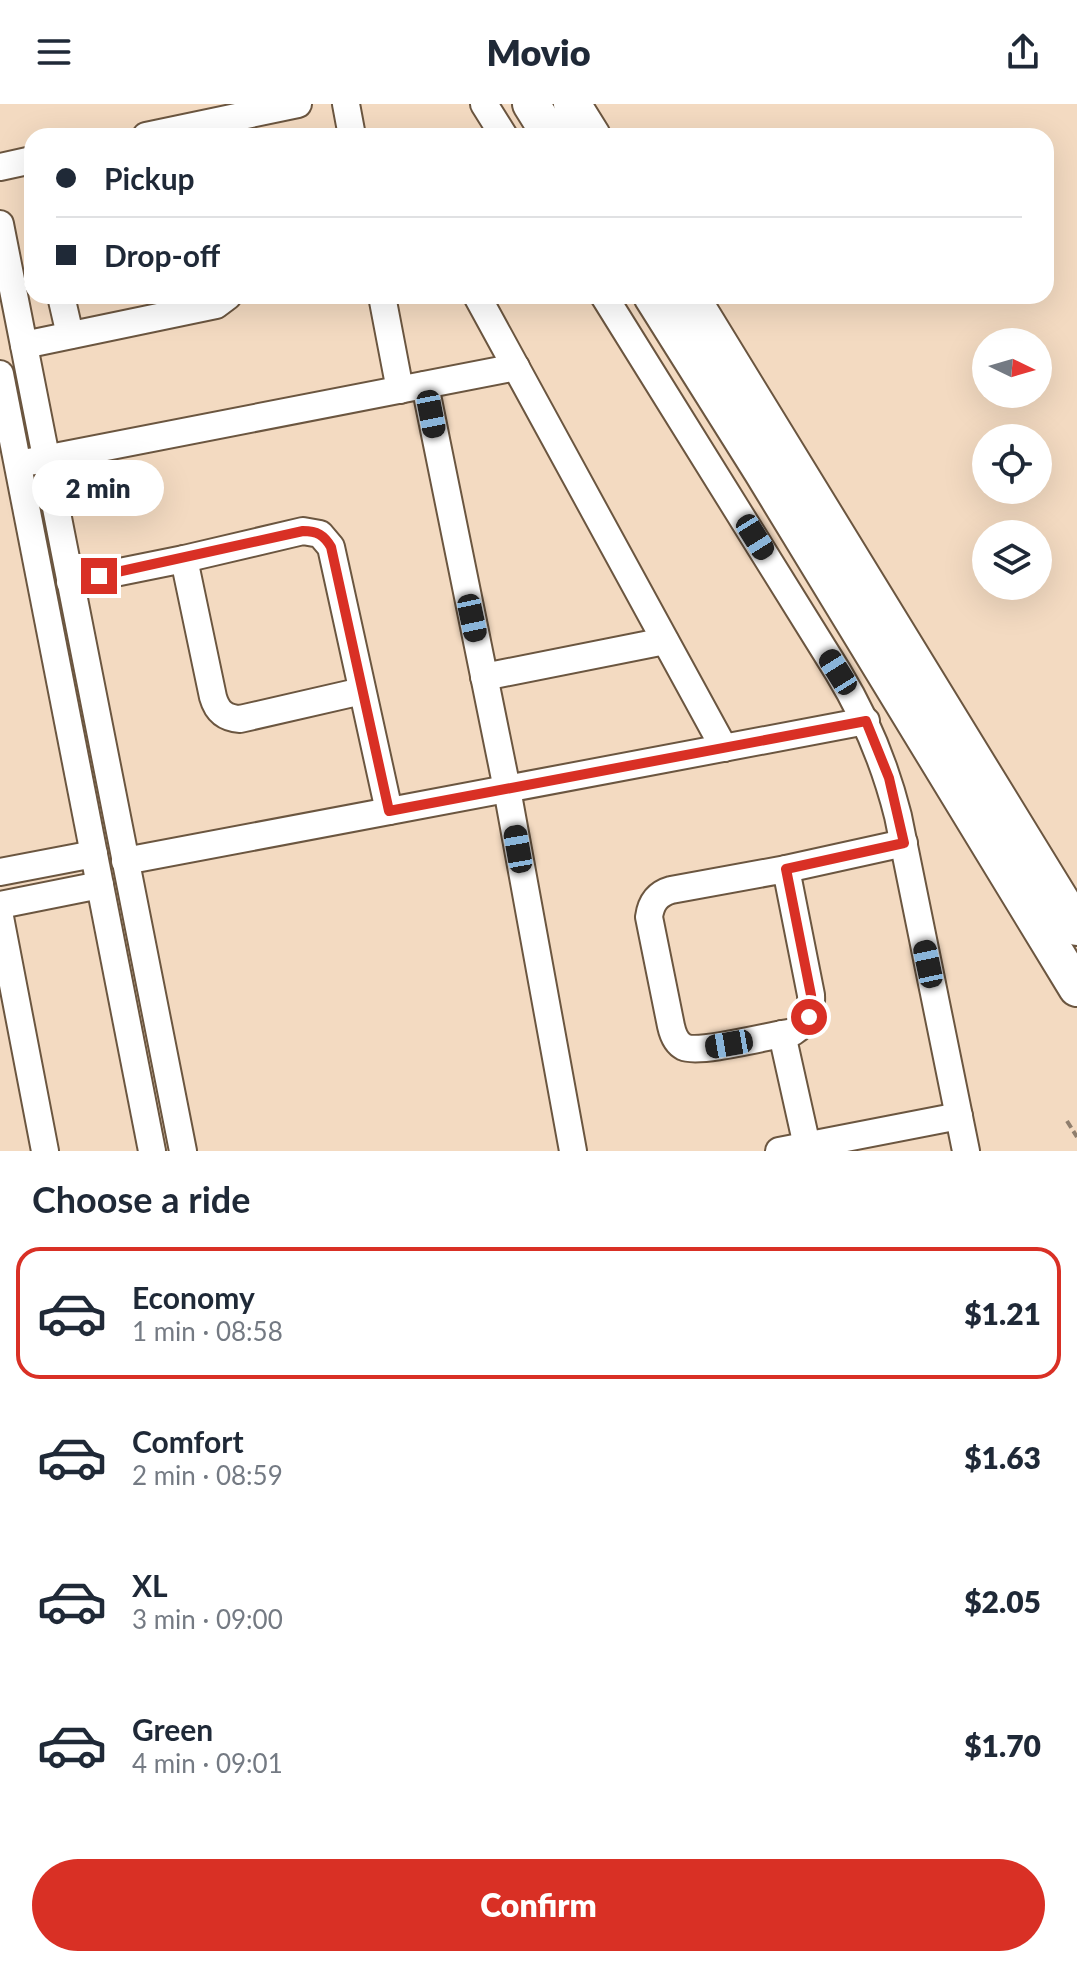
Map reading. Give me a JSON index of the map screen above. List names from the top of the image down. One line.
{"north":"right","page":{"header":"Movio","banner":["Pickup","Drop-off"],"bubble":"2 min","heading":"Choose a ride","list":[{"name":"Economy","note":"1 min · 08:58","value":"$1.21"},{"name":"Comfort","note":"2 min · 08:59","value":"$1.63"},{"name":"XL","note":"3 min · 09:00","value":"$2.05"},{"name":"Green","note":"4 min · 09:01","value":"$1.70"}],"buttons":"Confirm"}}
